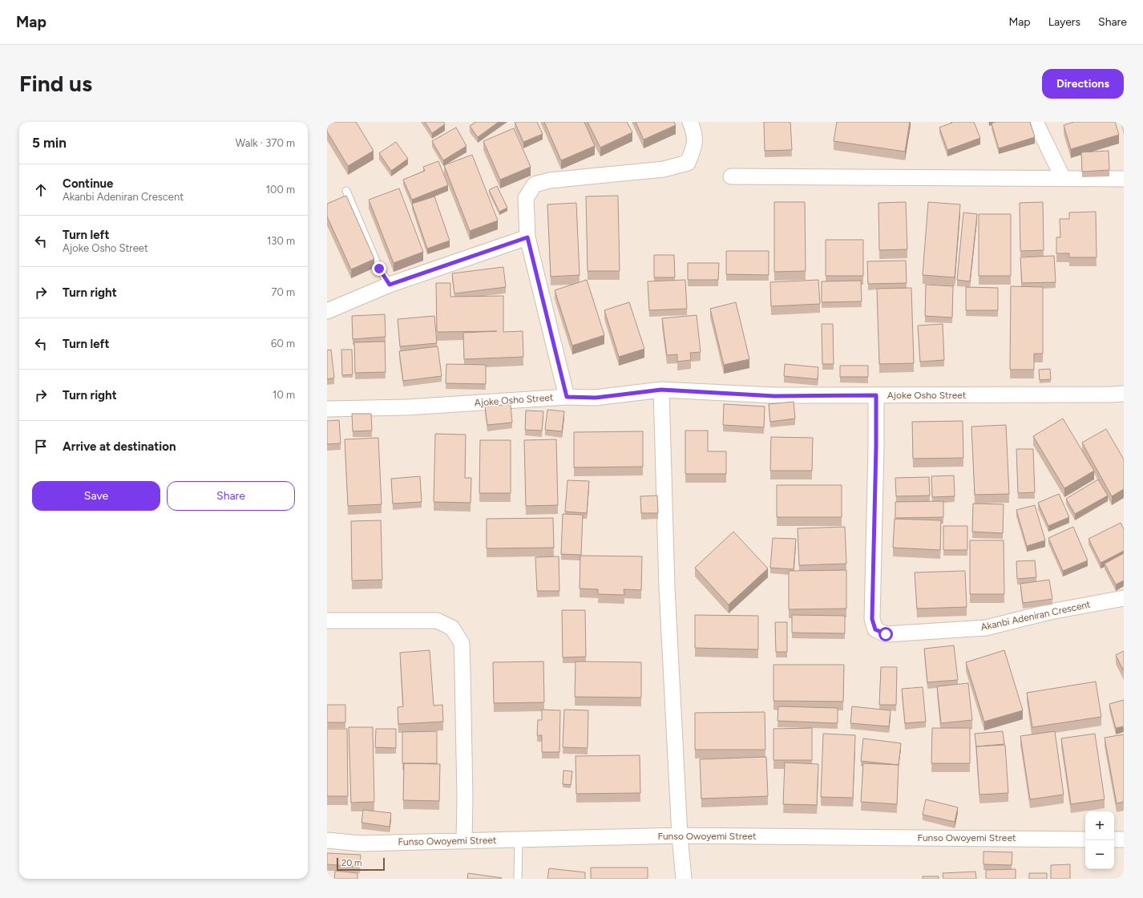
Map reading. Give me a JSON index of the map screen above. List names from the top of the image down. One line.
{"streets":{"street":["Ajoke Osho Street","Akanbi Adeniran Crescent","Funso Owoyemi Street"]},"crossings":[["Ajoke Osho Street","Akanbi Adeniran Crescent"]],"scale_bar":"20 m","page":{"header":"Map","nav":["Map","Layers","Share"],"buttons":["Directions",["Save","Share"]],"title":"Find us","heading":["5 min","Walk · 370 m"],"list":[["Continue","Akanbi Adeniran Crescent","100 m"],["Turn left","Ajoke Osho Street","130 m"],["Turn right","70 m"],["Turn left","60 m"],["Turn right","10 m"],"Arrive at destination"],"map_buttons":["+","−"],"scale":"20 m"}}
